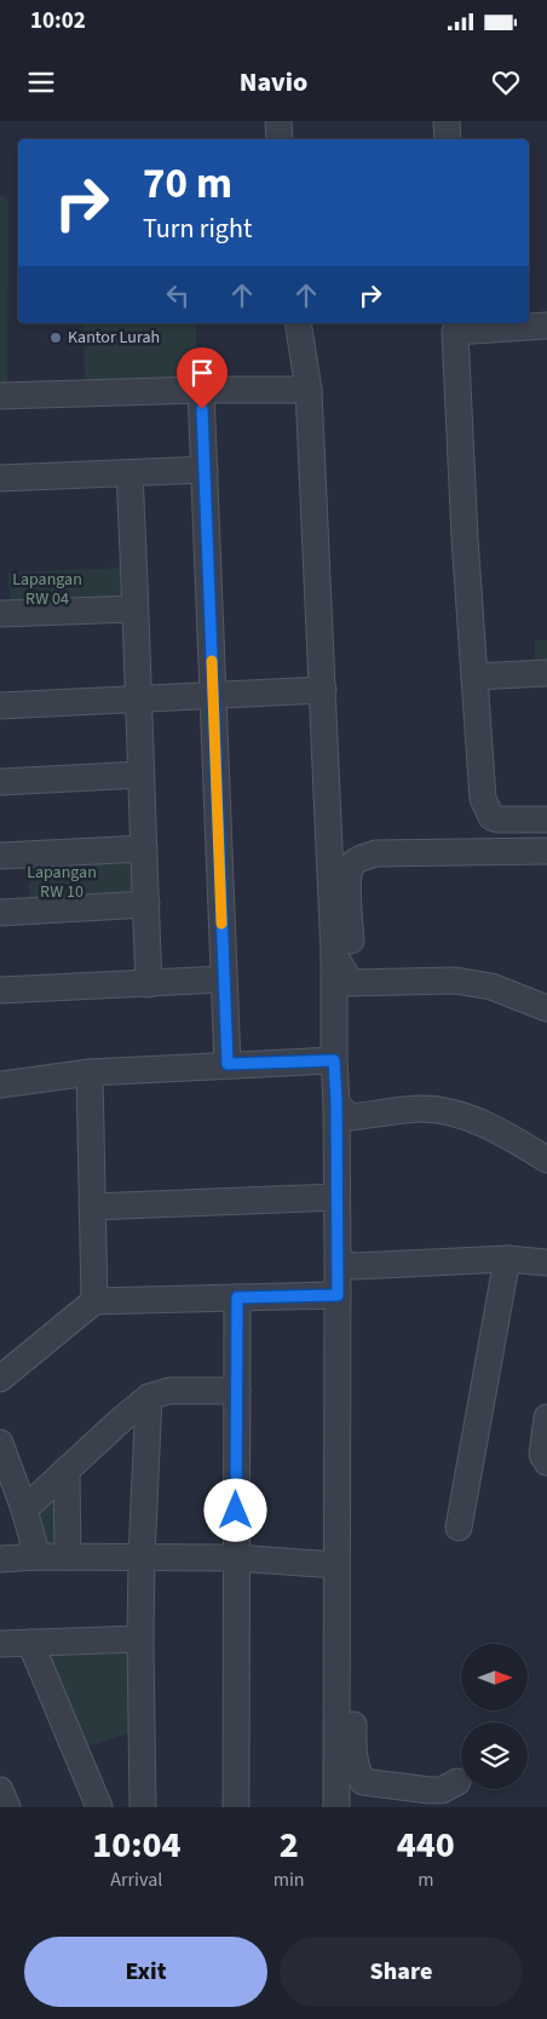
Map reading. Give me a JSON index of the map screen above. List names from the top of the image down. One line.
{"parks":["Lapangan RW 04","Lapangan RW 10"],"places":["Kantor Lurah"],"north":"right","page":{"status":"10:02","header":"Navio","turn":["70 m","Turn right"],"eta":["10:04","Arrival","2","min","440","m"],"buttons":["Exit","Share"]}}
